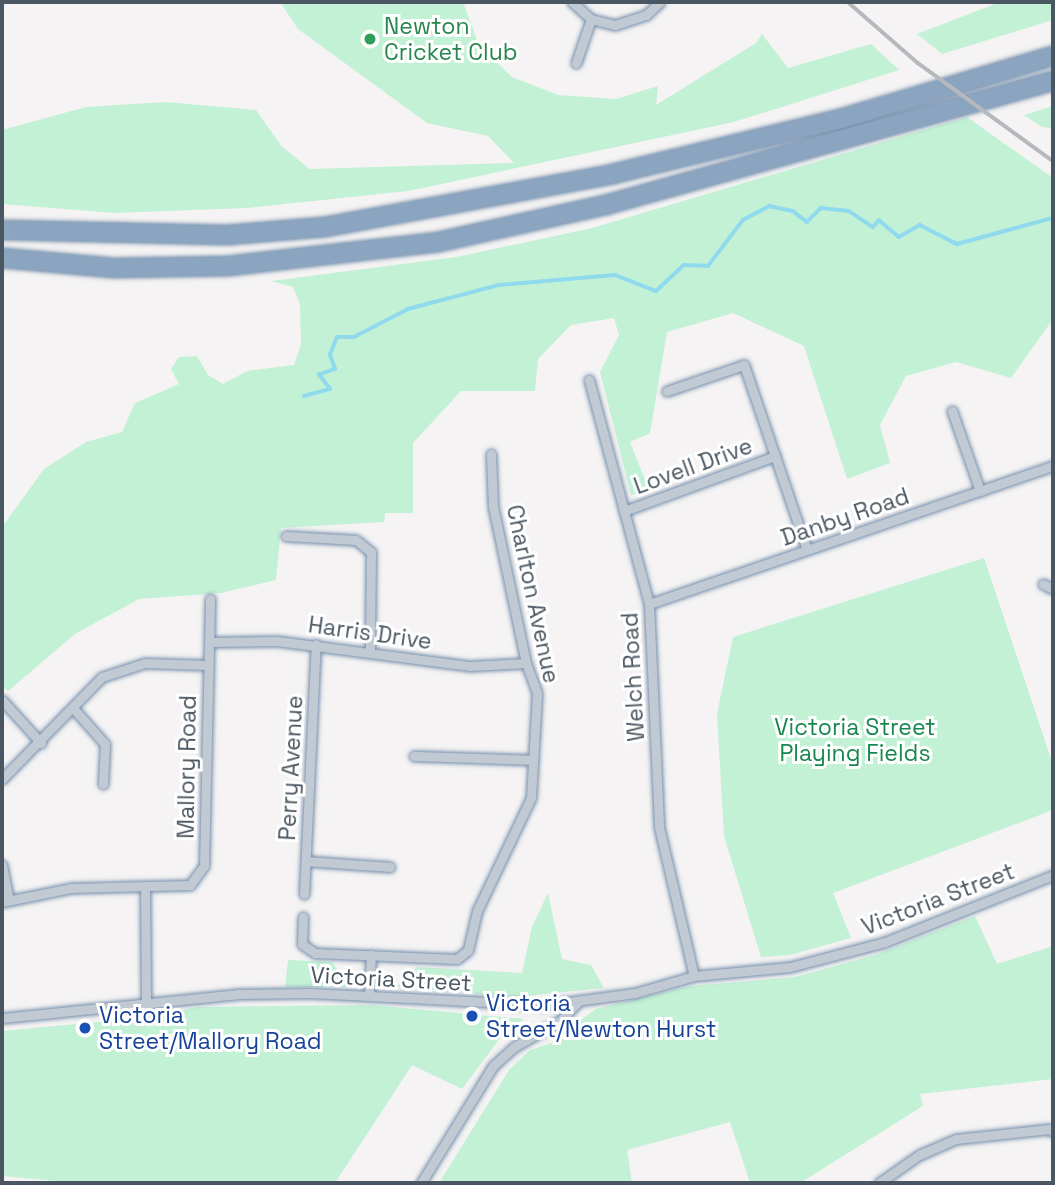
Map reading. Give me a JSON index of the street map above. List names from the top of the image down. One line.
{"streets":{"street":["Lovell Drive","Danby Road","Charlton Avenue","Harris Drive","Welch Road","Mallory Road","Perry Avenue","Victoria Street"]},"crossings":[["Lovell Drive","Welch Road"],["Danby Road","Welch Road"],["Charlton Avenue","Harris Drive"],["Harris Drive","Mallory Road"],["Harris Drive","Perry Avenue"],["Welch Road","Victoria Street"]],"parks":["Victoria Street Playing Fields"],"places":["Newton Cricket Club","Victoria Street/Newton Hurst","Victoria Street/Mallory Road"]}
